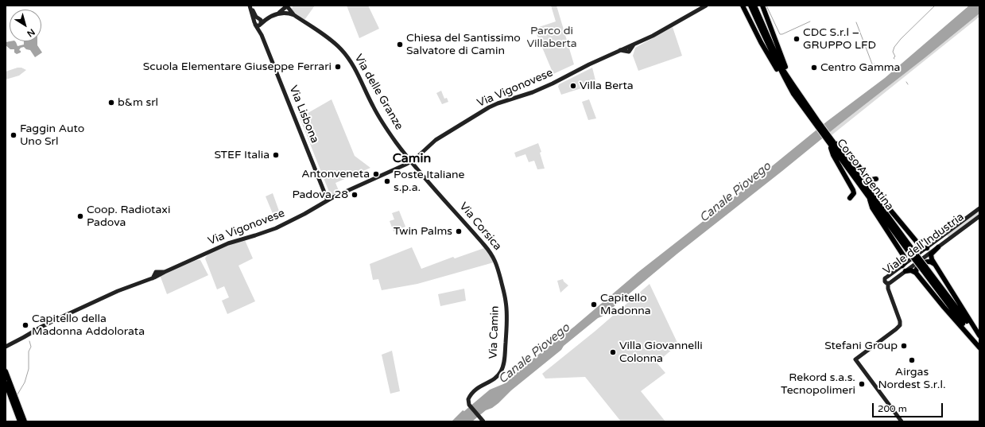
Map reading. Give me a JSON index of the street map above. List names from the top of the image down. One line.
{"streets":{"highway":["Corso Argentina"],"street":["Via Vigonovese","Via delle Granze","Via Lisbona","Via Corsica","Viale dell'Industria","Via Camin"]},"crossings":[["Via Vigonovese","Via delle Granze"],["Via Vigonovese","Via Lisbona"],["Via Vigonovese","Via Corsica"],["Via delle Granze","Via Lisbona"],["Via delle Granze","Via Corsica"],["Via Corsica","Via Camin"]],"districts":["Camin"],"water":["Canale Piovego"],"parks":["Parco di Villaberta"],"places":["CDC S.r.l – GRUPPO LFD","Chiesa del Santissimo Salvatore di Camin","Scuola Elementare Giuseppe Ferrari","Centro Gamma","Villa Berta","b&m srl","Faggin Auto Uno Srl","STEF Italia","Antonveneta","Poste Italiane s.p.a.","Padova 28","Coop. Radiotaxi Padova","Twin Palms","Capitello Madonna","Capitello della Madonna Addolorata","Stefani Group","Villa Giovannelli Colonna","Airgas Nordest S.r.l.","Rekord s.a.s. Tecnopolimeri"],"scale_bar":"200 m","north":"bottom right"}
